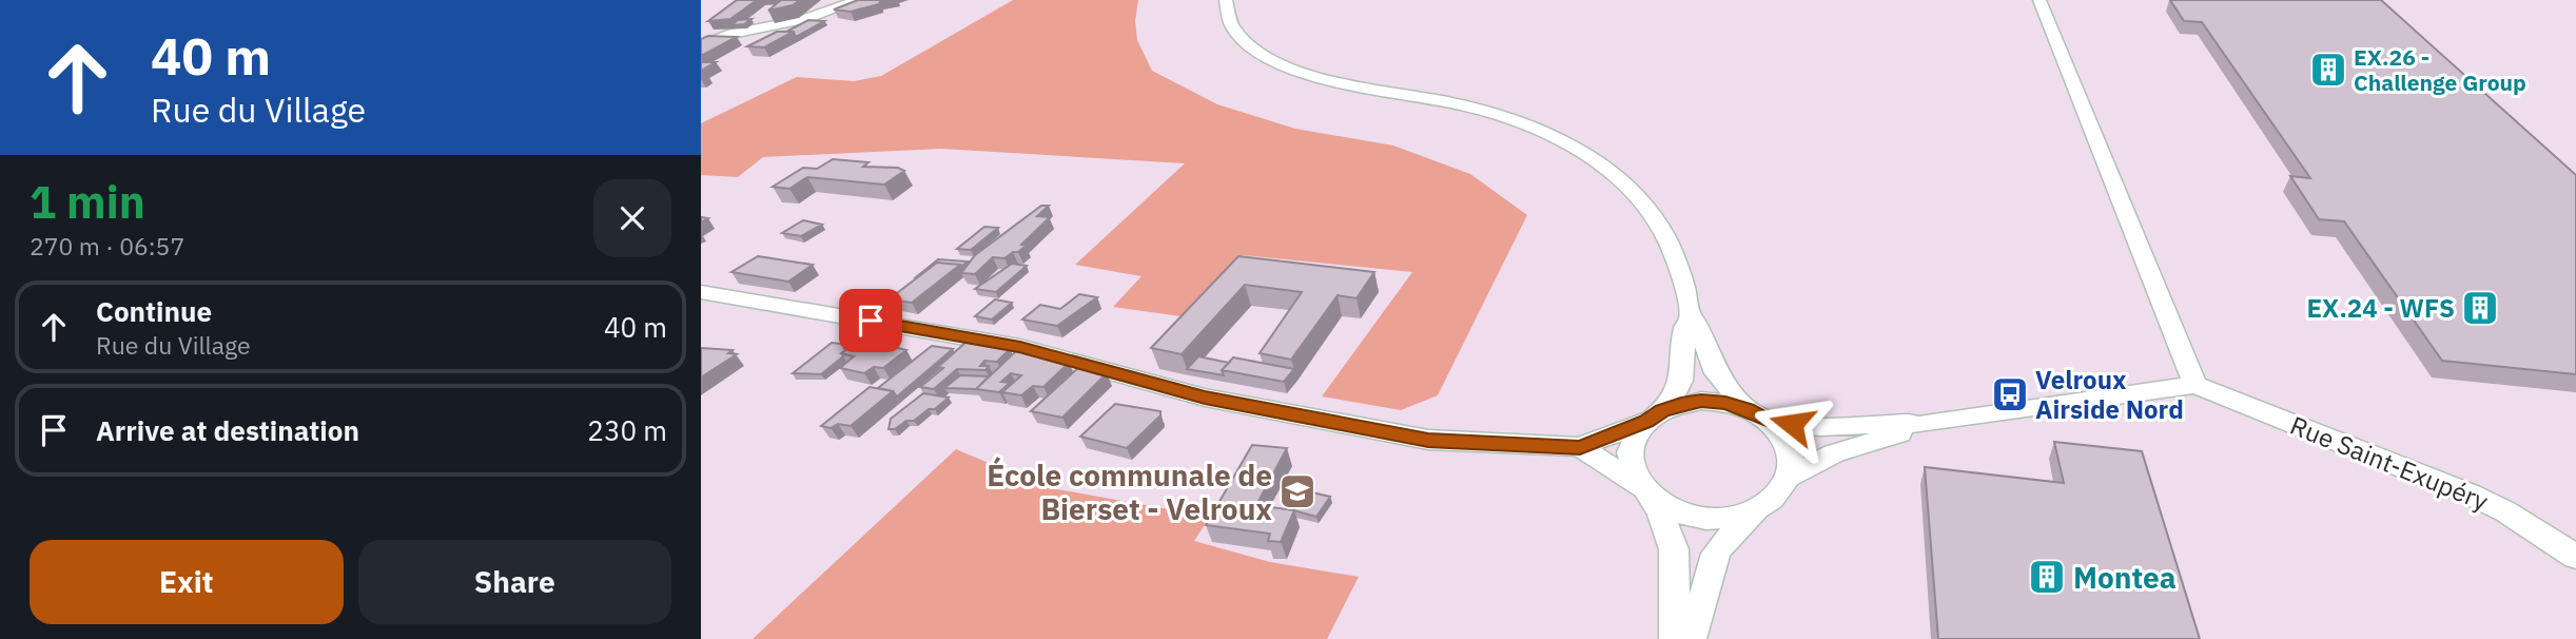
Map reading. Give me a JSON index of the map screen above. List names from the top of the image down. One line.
{"streets":{"street":["Rue Saint-Exupéry"]},"places":{"building":["EX.26 - Challenge Group","EX.24 - WFS","Montea"],"bus stop":["Velroux Airside Nord"],"school or university":["École communale de Bierset - Velroux"]},"page":{"turn":["40 m","Rue du Village"],"heading":["1 min","270 m · 06:57"],"list":[{"name":"Continue","note":"Rue du Village","value":"40 m"},{"name":"Arrive at destination","value":"230 m"}],"buttons":["Exit","Share"]}}
